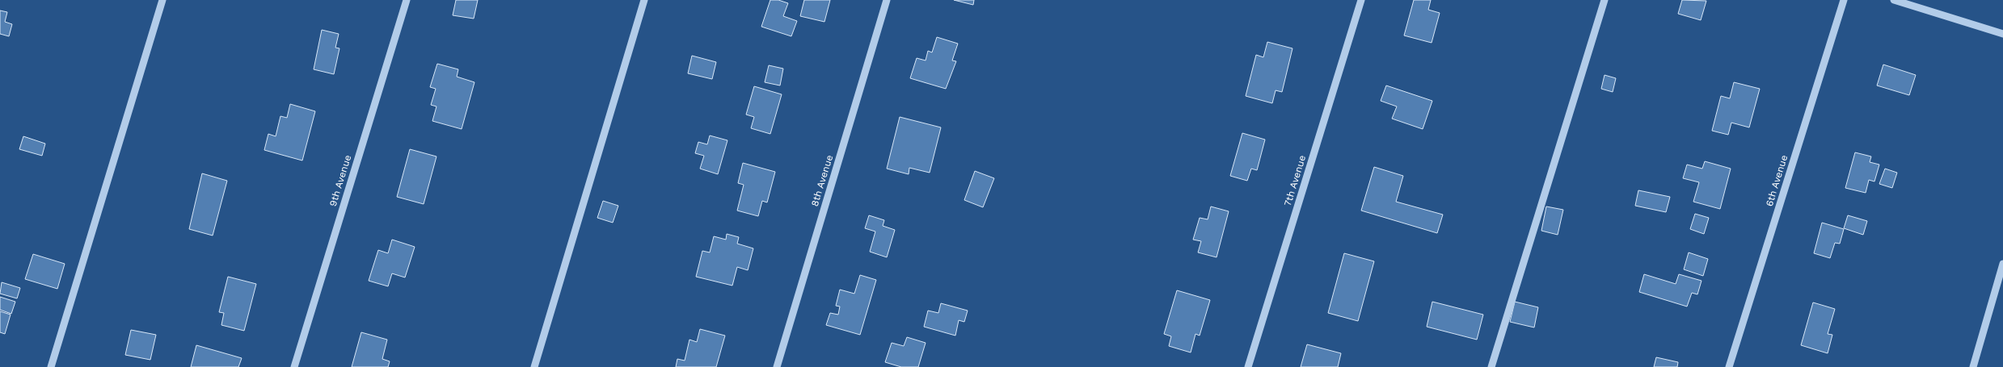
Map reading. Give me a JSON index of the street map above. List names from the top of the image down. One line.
{"streets":{"street":["9th Avenue","8th Avenue","7th Avenue","6th Avenue"]}}
